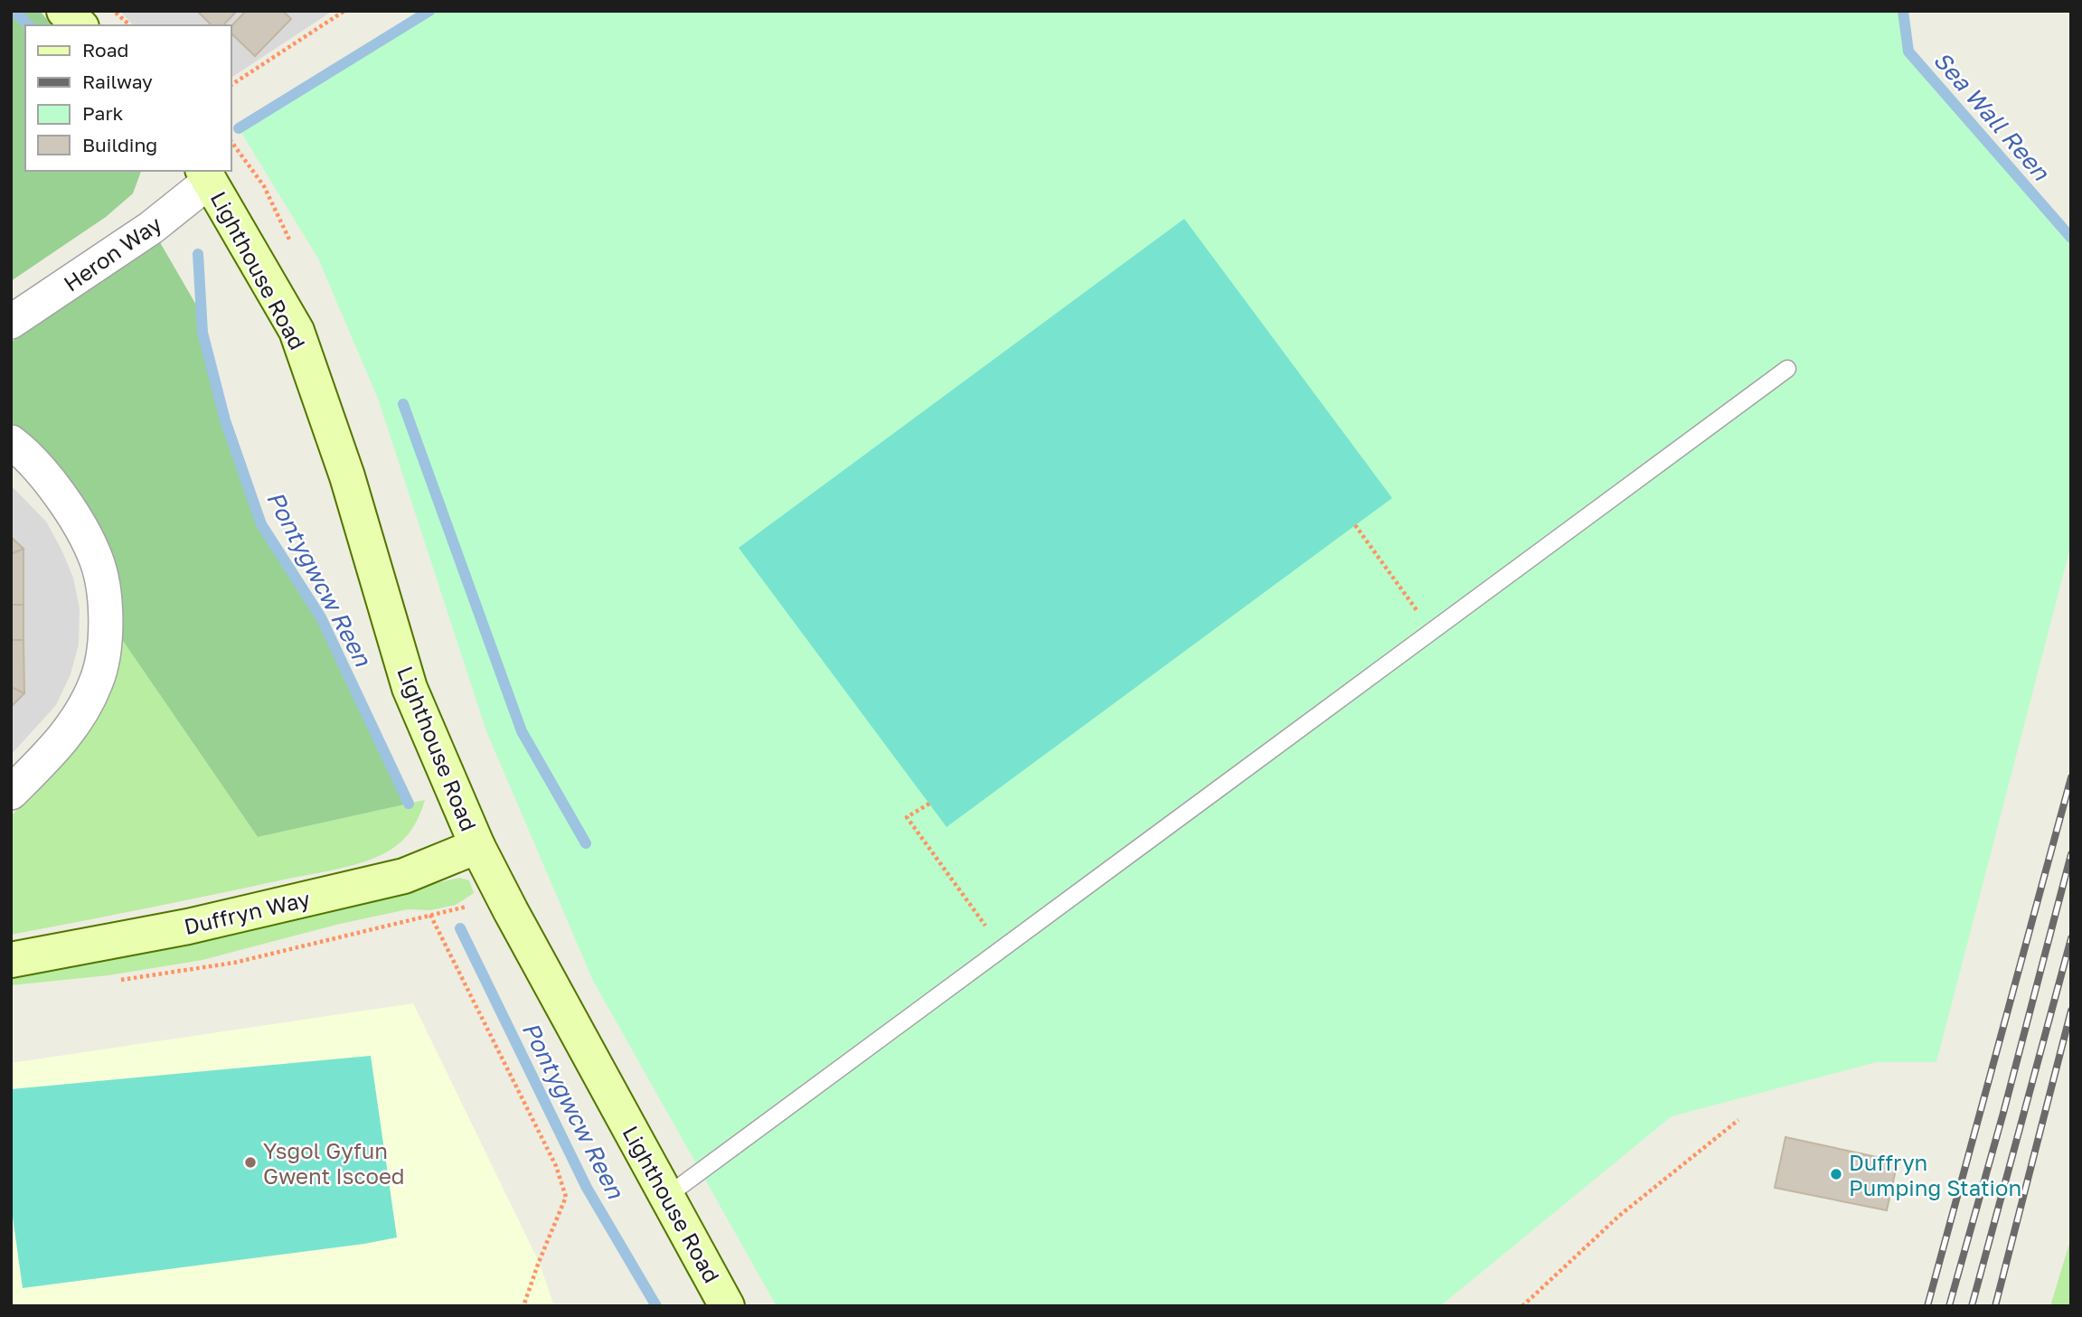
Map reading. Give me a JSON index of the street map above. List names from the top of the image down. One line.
{"streets":{"main road":["Lighthouse Road","Duffryn Way"],"street":["Heron Way"]},"crossings":[["Heron Way","Lighthouse Road"],["Lighthouse Road","Duffryn Way"]],"water":["Sea Wall Reen","Pontygwcw Reen"],"places":["Ysgol Gyfun Gwent Iscoed","Duffryn Pumping Station"],"legend":["Road","Railway","Park","Building"]}
